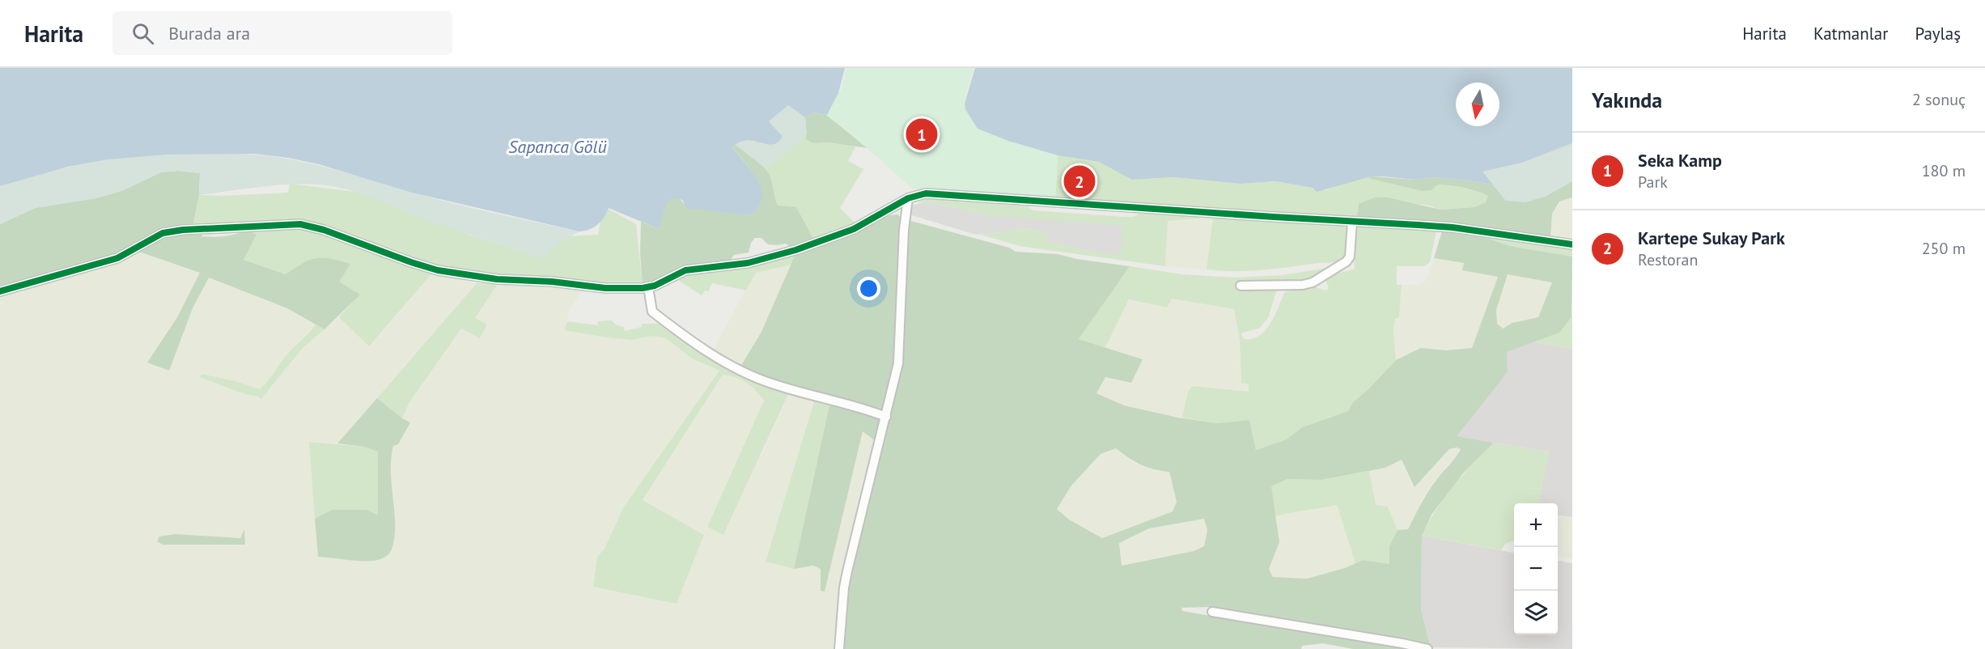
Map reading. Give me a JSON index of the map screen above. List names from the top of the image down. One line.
{"water":["Sapanca Gölü"],"north":"bottom","page":{"header":"Harita","search":"Burada ara","nav":["Harita","Katmanlar","Paylaş"],"heading":["Yakında","2 sonuç"],"pins":["1","2"],"list":[{"mark":"1","name":"Seka Kamp","note":"Park","value":"180 m"},{"mark":"2","name":"Kartepe Sukay Park","note":"Restoran","value":"250 m"}],"map_buttons":["+","−"]}}
